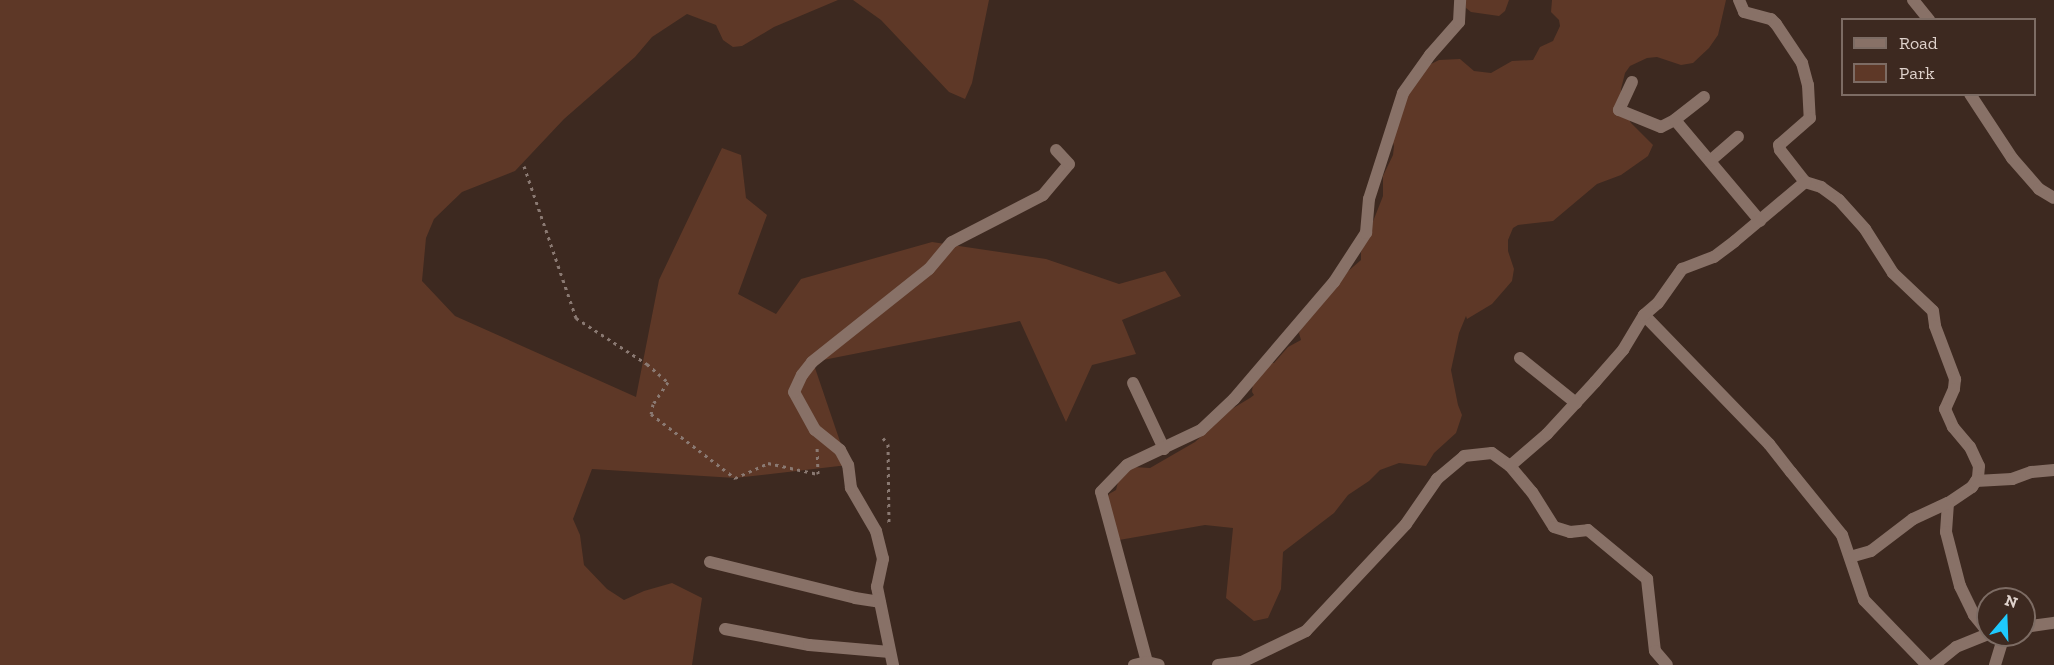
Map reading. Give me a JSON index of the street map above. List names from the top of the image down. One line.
{"legend":["Road","Park"],"north":"top"}
